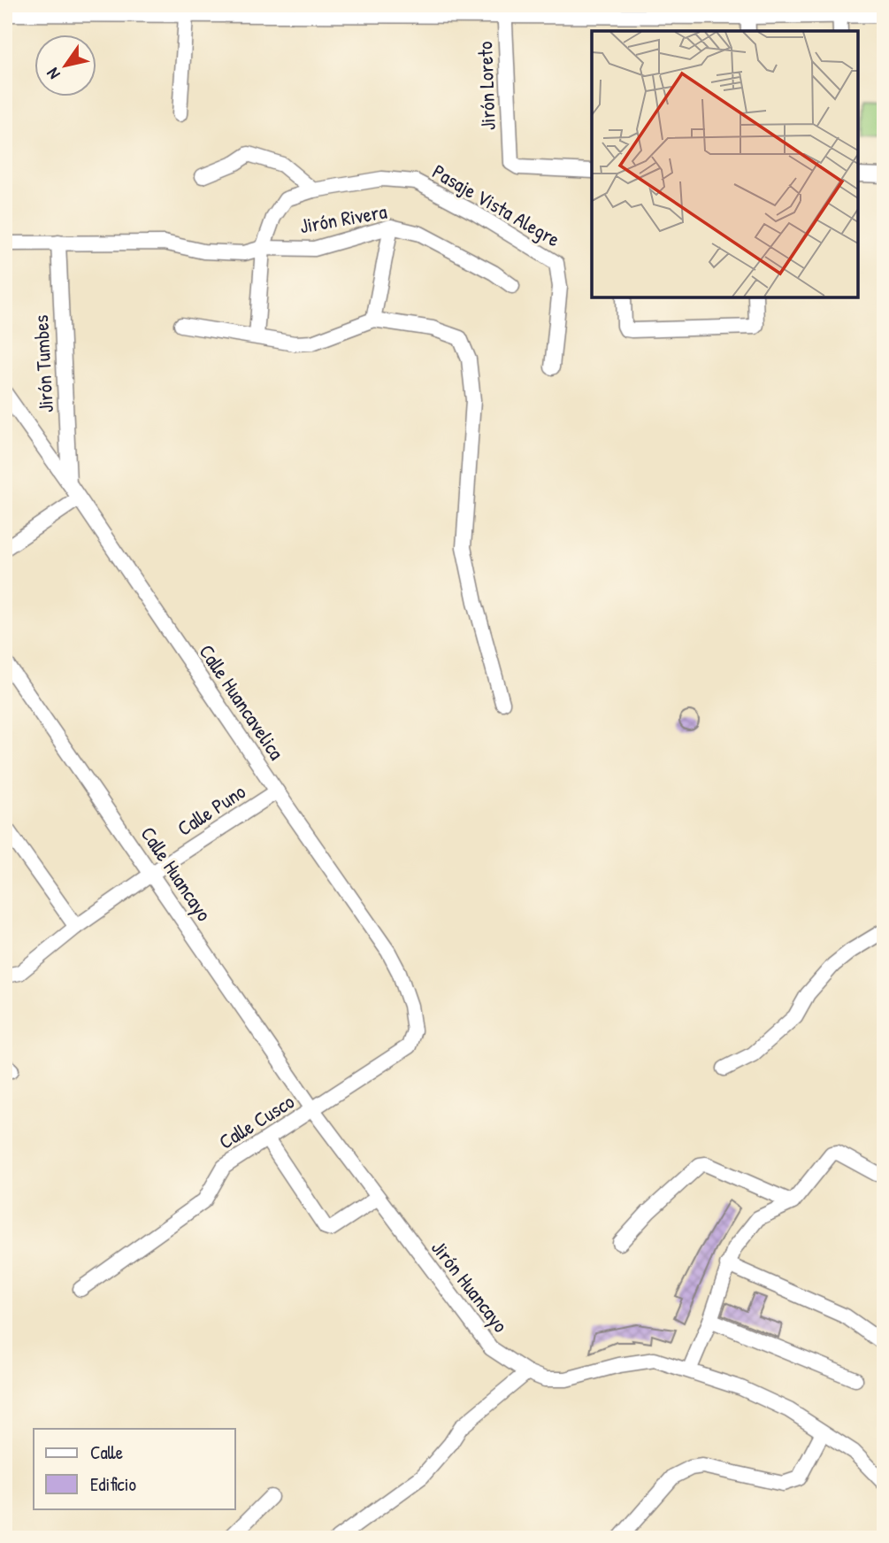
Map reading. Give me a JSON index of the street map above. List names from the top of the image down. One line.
{"streets":{"street":["Jirón Loreto","Pasaje Vista Alegre","Jirón Rivera","Jirón Tumbes","Calle Huancavelica","Calle Puno","Calle Huancayo","Calle Cusco","Jirón Huancayo"]},"crossings":[["Jirón Rivera","Jirón Tumbes"],["Jirón Tumbes","Calle Huancavelica"],["Calle Huancavelica","Calle Puno"],["Calle Huancavelica","Calle Cusco"],["Calle Puno","Calle Huancayo"],["Calle Huancayo","Calle Cusco"],["Calle Huancayo","Jirón Huancayo"],["Calle Cusco","Jirón Huancayo"]],"legend":["Calle","Edificio"],"north":"bottom left"}
